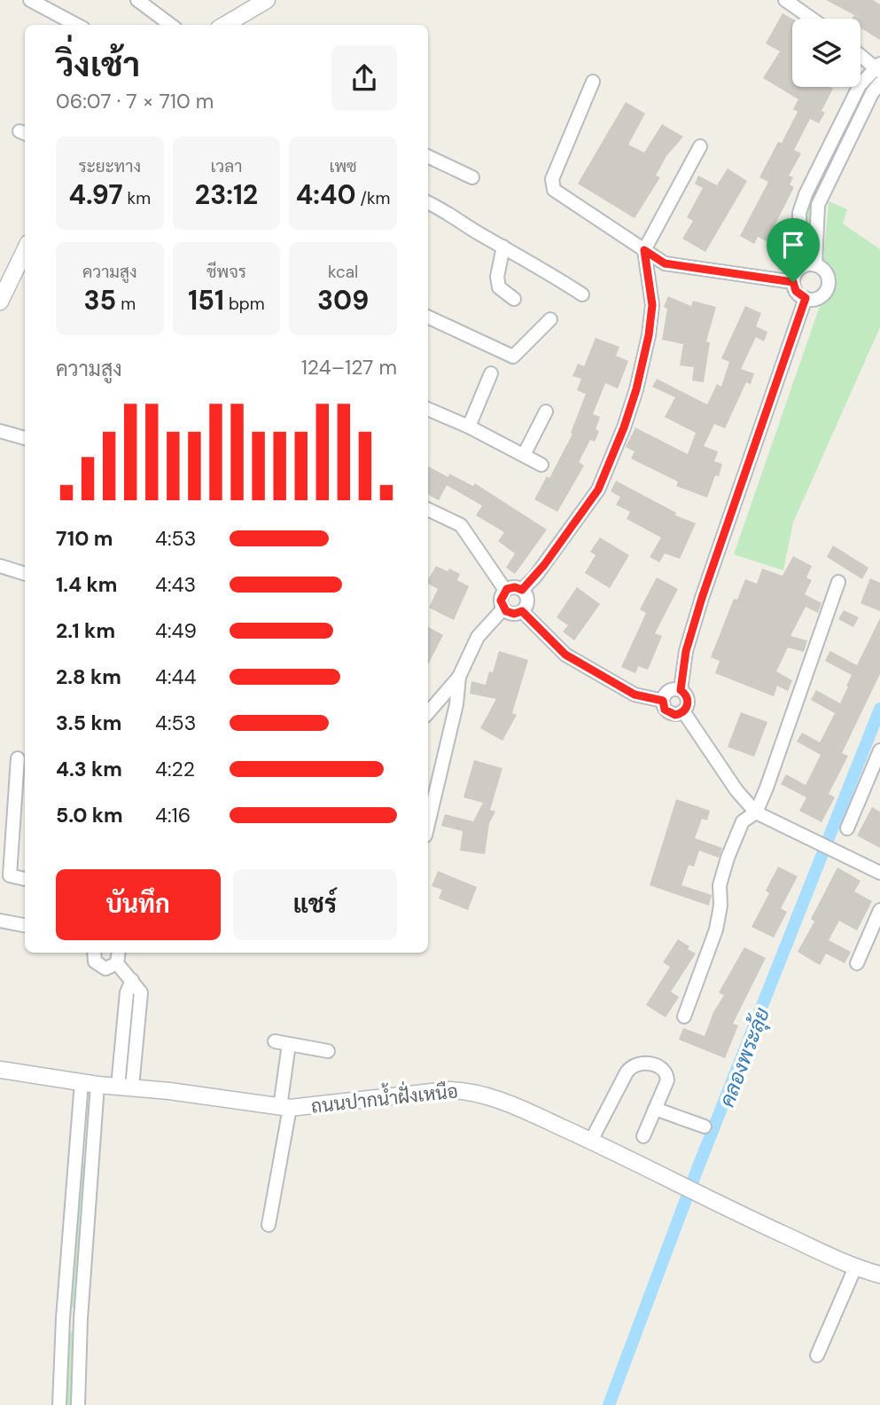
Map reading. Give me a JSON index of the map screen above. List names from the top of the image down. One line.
{"streets":{"street":["ถนนปากน้ำฝั่งเหนือ"]},"water":["คลองพระลุ้ย"],"page":{"heading":["วิ่งเช้า","06:07 · 7 × 710 m"],"stats":[["ระยะทาง","4.97 km"],["เวลา","23:12"],["เพซ","4:40 /km"],["ความสูง","35 m"],["ชีพจร","151 bpm"],["kcal","309"]],"chart":["ความสูง","124–127 m"],"list":[{"name":"710 m","note":"4:53"},{"name":"1.4 km","note":"4:43"},{"name":"2.1 km","note":"4:49"},{"name":"2.8 km","note":"4:44"},{"name":"3.5 km","note":"4:53"},{"name":"4.3 km","note":"4:22"},{"name":"5.0 km","note":"4:16"}],"buttons":["บันทึก","แชร์"]}}
